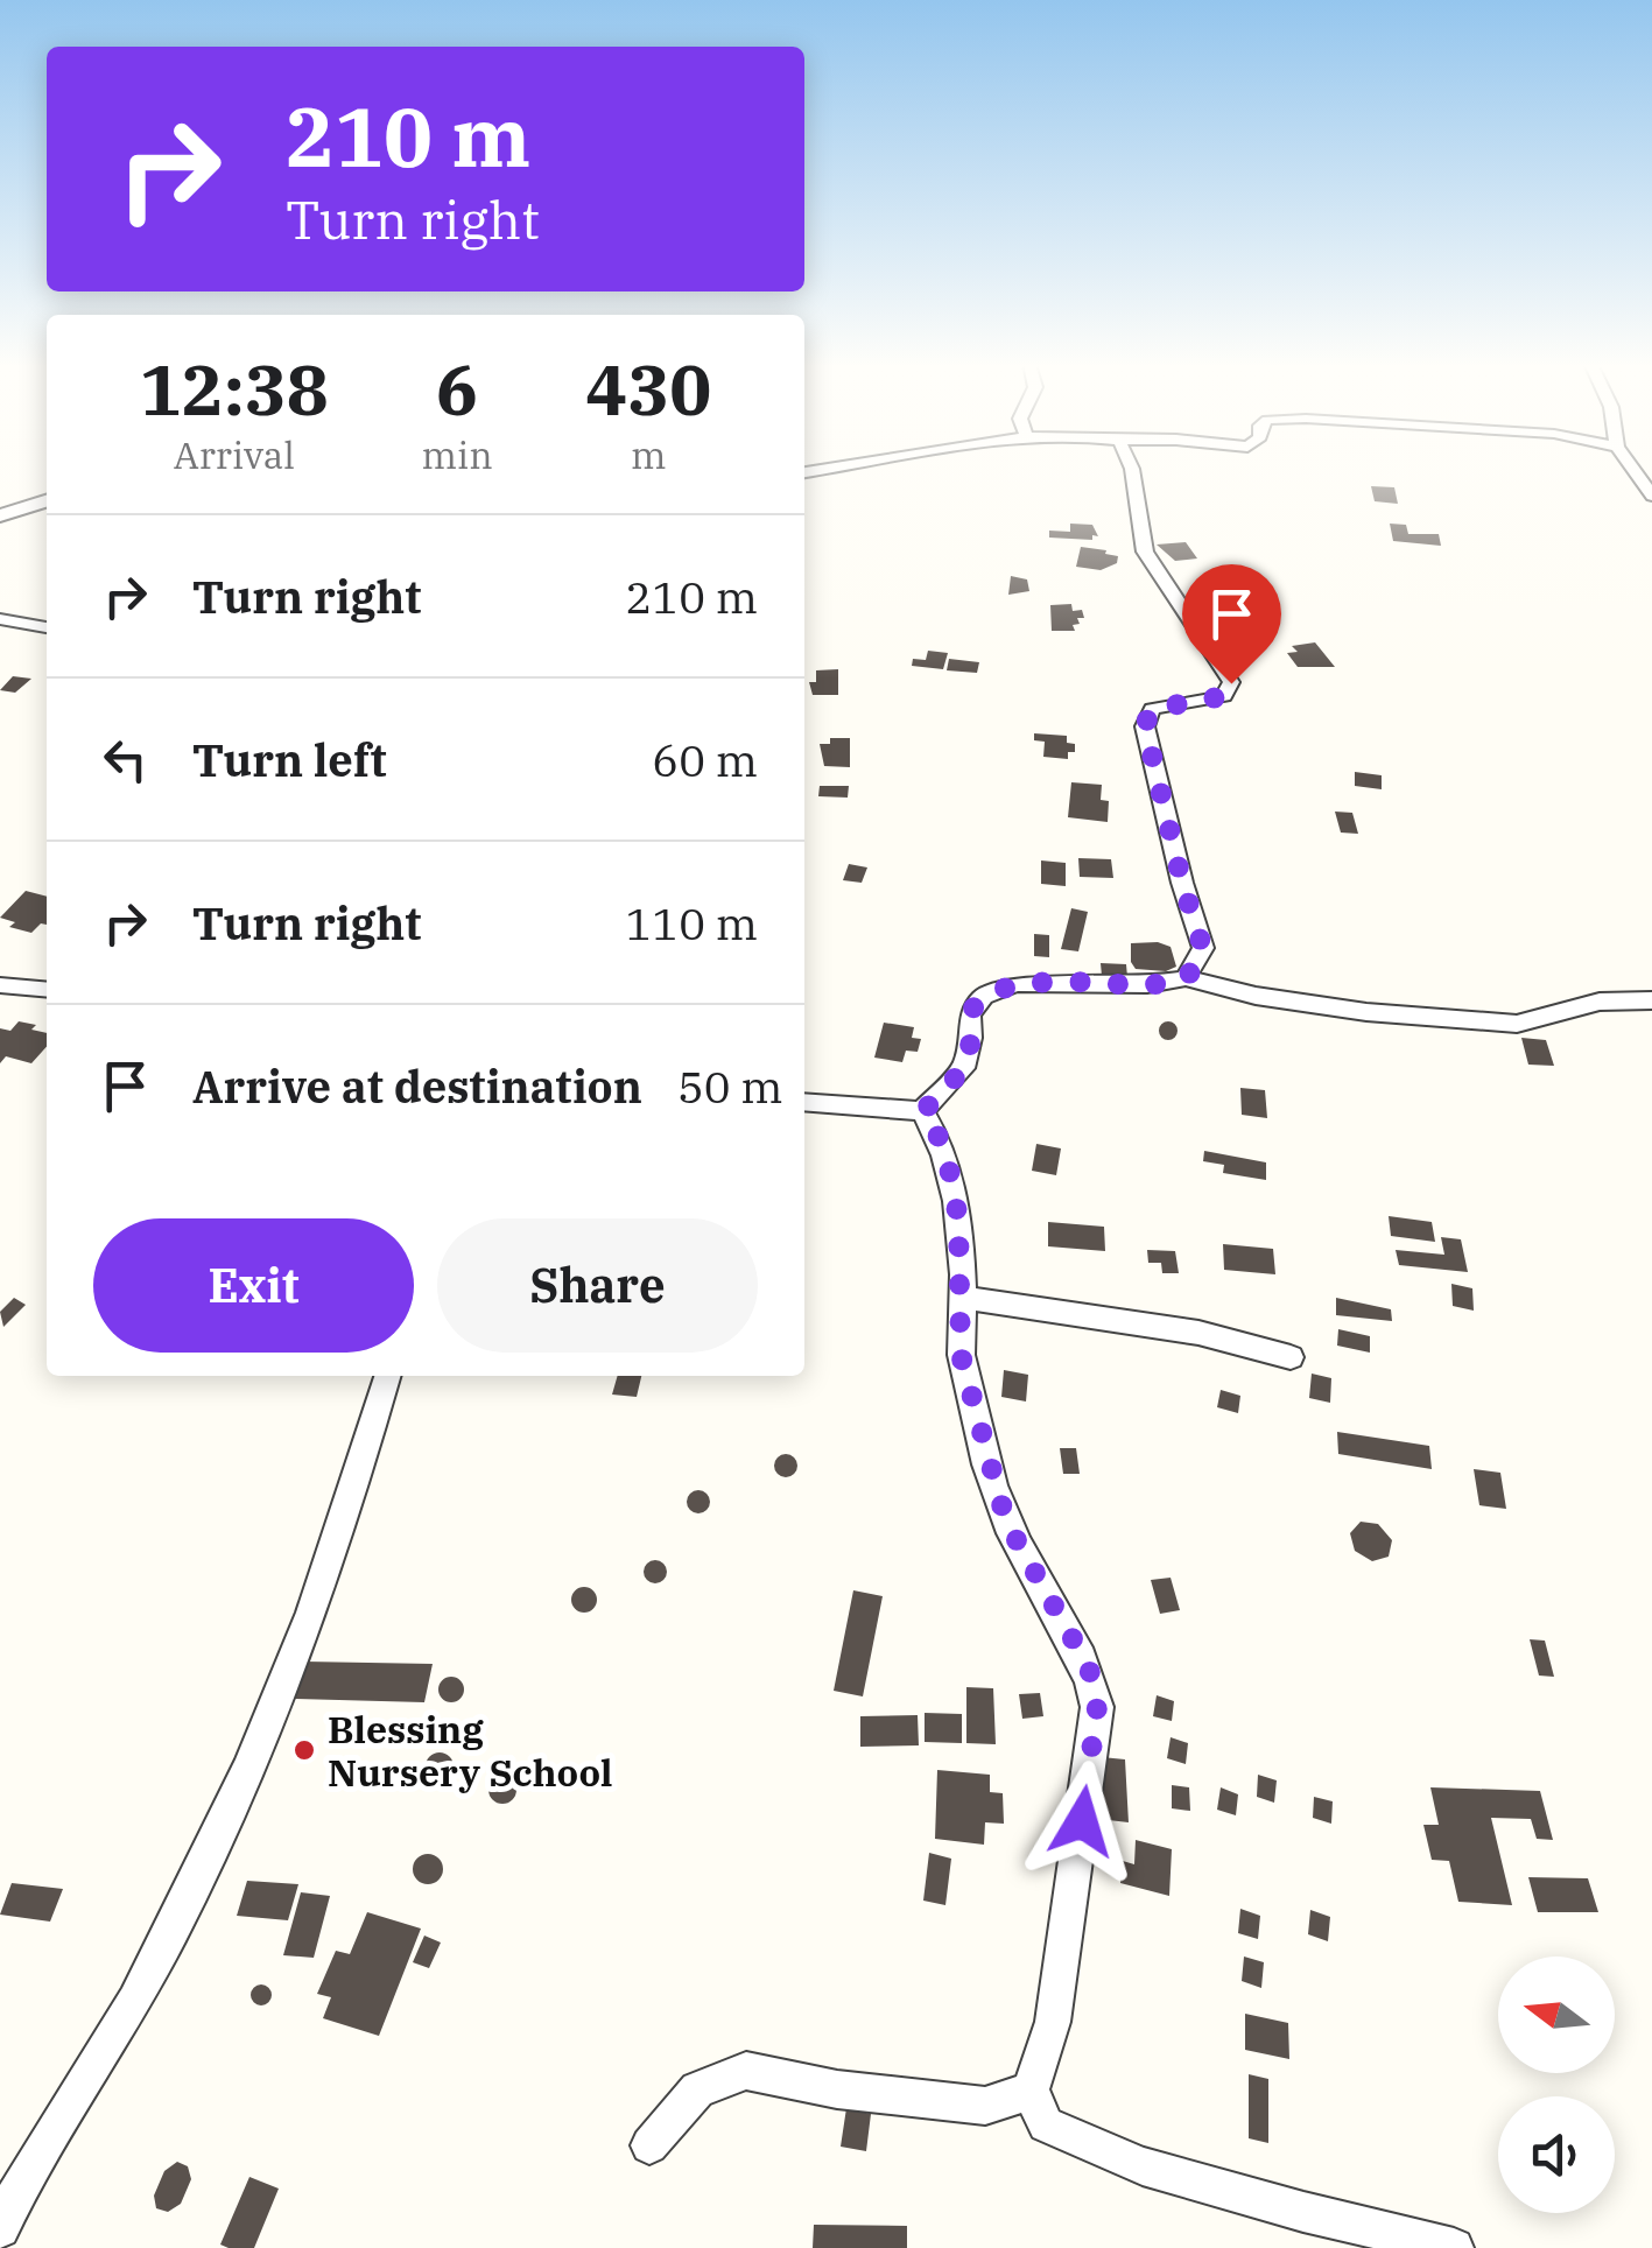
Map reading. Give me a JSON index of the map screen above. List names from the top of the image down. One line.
{"places":["Blessing Nursery School"],"north":"left","page":{"turn":["210 m","Turn right"],"eta":["12:38","Arrival","6","min","430","m"],"list":[{"name":"Turn right","value":"210 m"},{"name":"Turn left","value":"60 m"},{"name":"Turn right","value":"110 m"},{"name":"Arrive at destination","value":"50 m"}],"buttons":["Exit","Share"]}}
